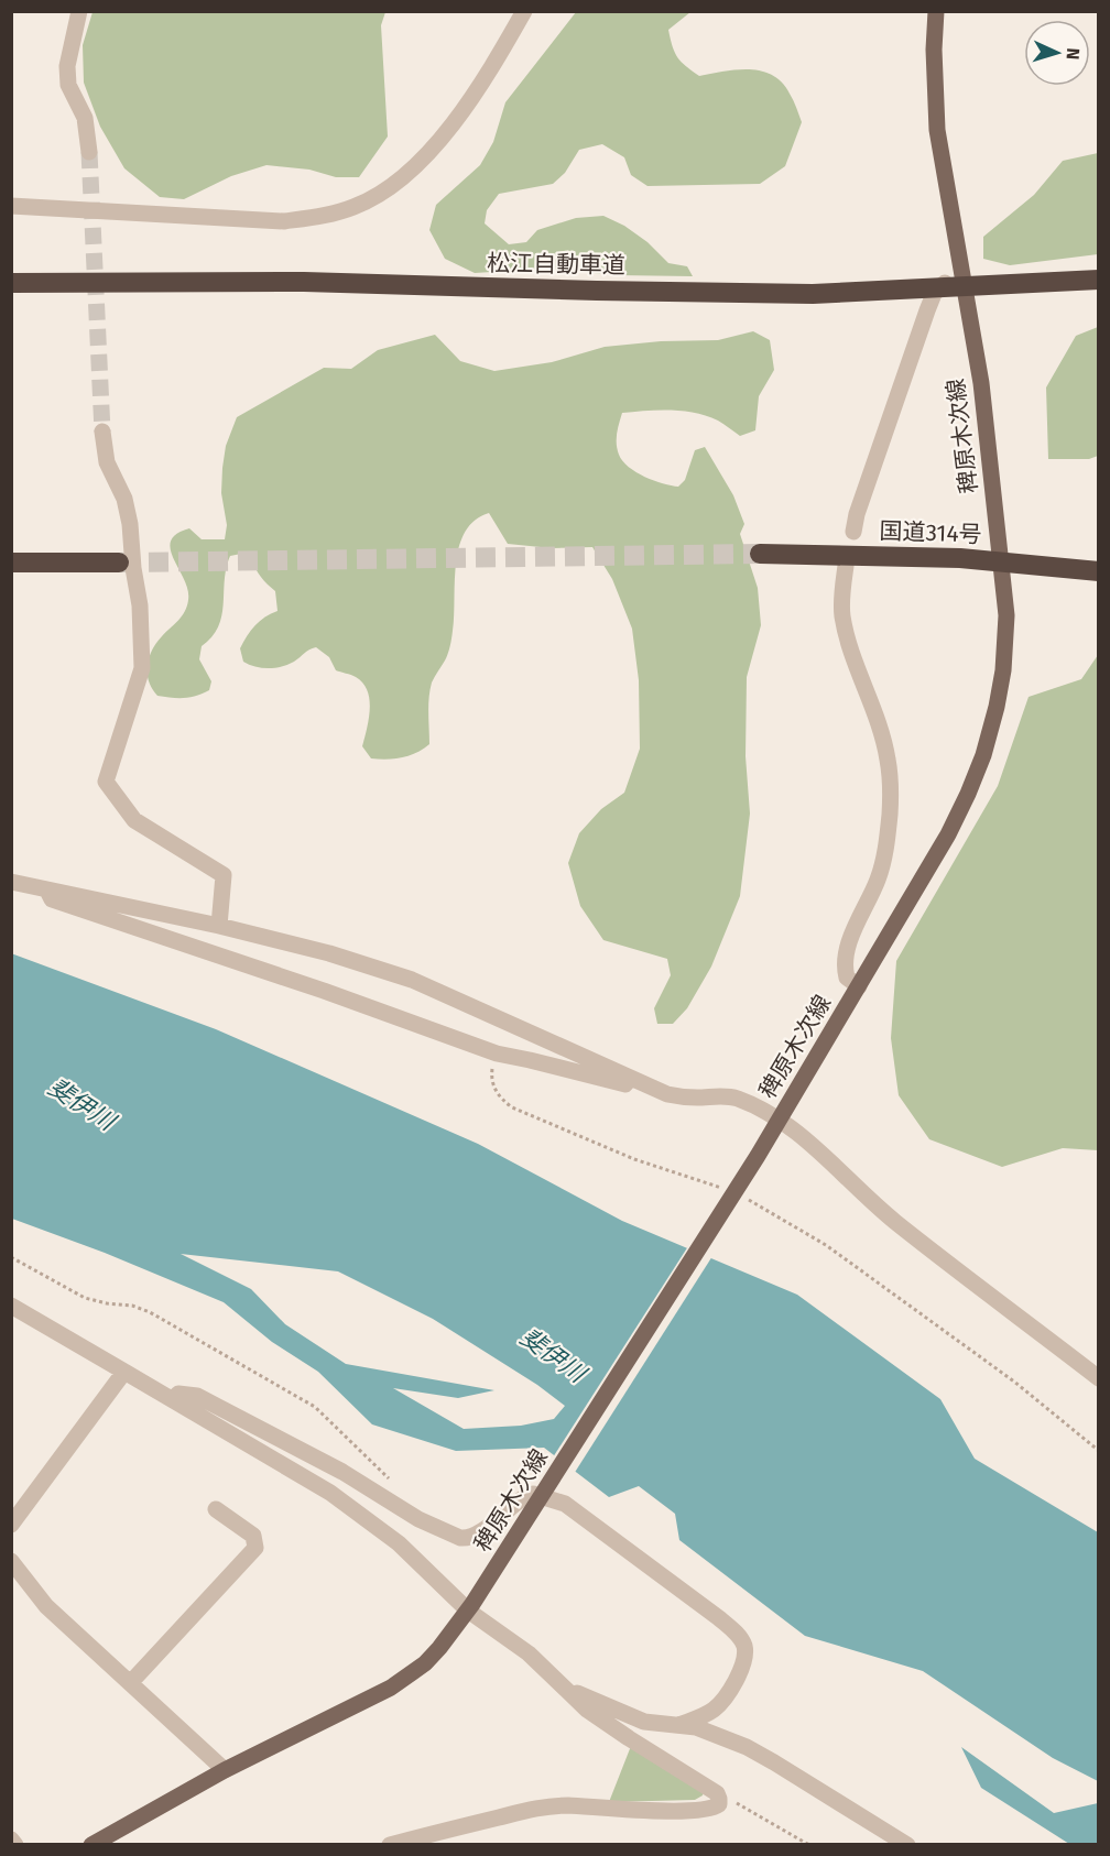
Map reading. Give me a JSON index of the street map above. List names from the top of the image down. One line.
{"streets":{"highway":["松江自動車道","国道314号"],"main road":["稗原木次線"]},"crossings":[["稗原木次線","国道314号"]],"water":["斐伊川"],"north":"right"}
